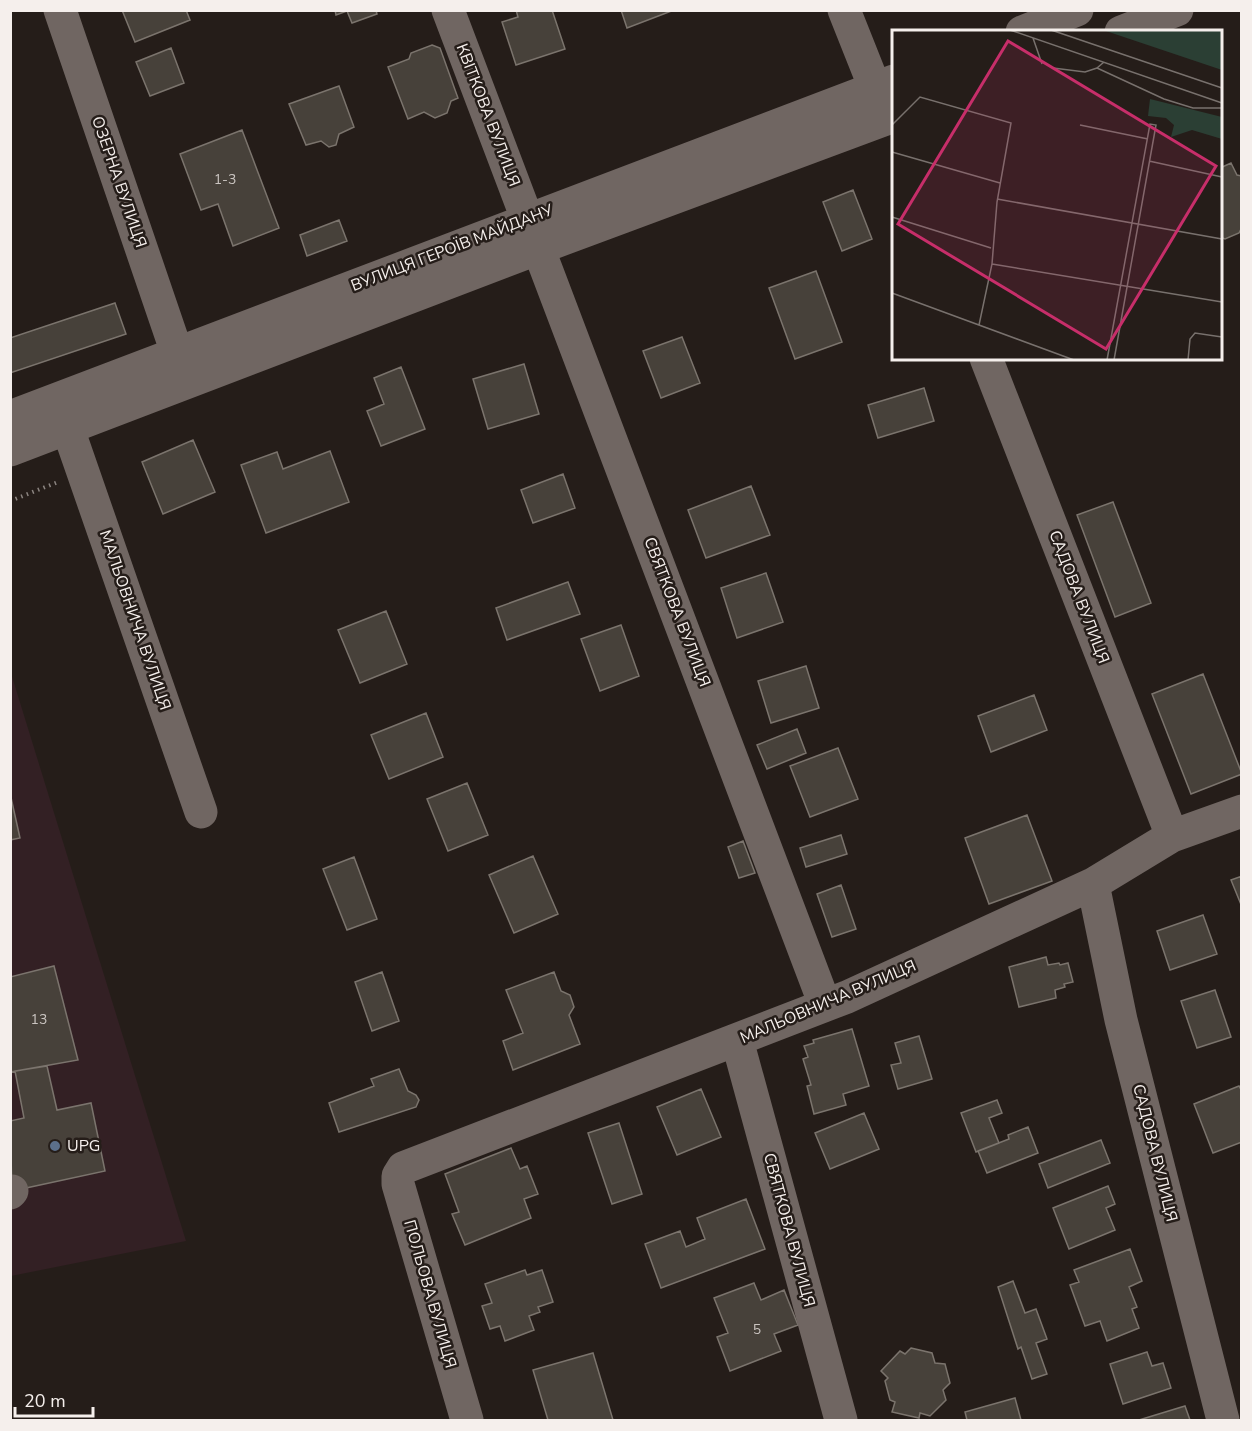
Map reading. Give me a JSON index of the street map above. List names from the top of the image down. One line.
{"streets":{"street":["КВІТКОВА ВУЛИЦЯ","ОЗЕРНА ВУЛИЦЯ","ВУЛИЦЯ ГЕРОЇВ МАЙДАНУ","САДОВА ВУЛИЦЯ","СВЯТКОВА ВУЛИЦЯ","МАЛЬОВНИЧА ВУЛИЦЯ","ПОЛЬОВА ВУЛИЦЯ"]},"crossings":[["КВІТКОВА ВУЛИЦЯ","ВУЛИЦЯ ГЕРОЇВ МАЙДАНУ"],["КВІТКОВА ВУЛИЦЯ","СВЯТКОВА ВУЛИЦЯ"],["ОЗЕРНА ВУЛИЦЯ","ВУЛИЦЯ ГЕРОЇВ МАЙДАНУ"],["ВУЛИЦЯ ГЕРОЇВ МАЙДАНУ","СВЯТКОВА ВУЛИЦЯ"],["ВУЛИЦЯ ГЕРОЇВ МАЙДАНУ","МАЛЬОВНИЧА ВУЛИЦЯ"],["САДОВА ВУЛИЦЯ","МАЛЬОВНИЧА ВУЛИЦЯ"],["СВЯТКОВА ВУЛИЦЯ","МАЛЬОВНИЧА ВУЛИЦЯ"],["МАЛЬОВНИЧА ВУЛИЦЯ","ПОЛЬОВА ВУЛИЦЯ"]],"places":["UPG"],"house_numbers":["1-3","13","5"],"scale_bar":"20 m"}
